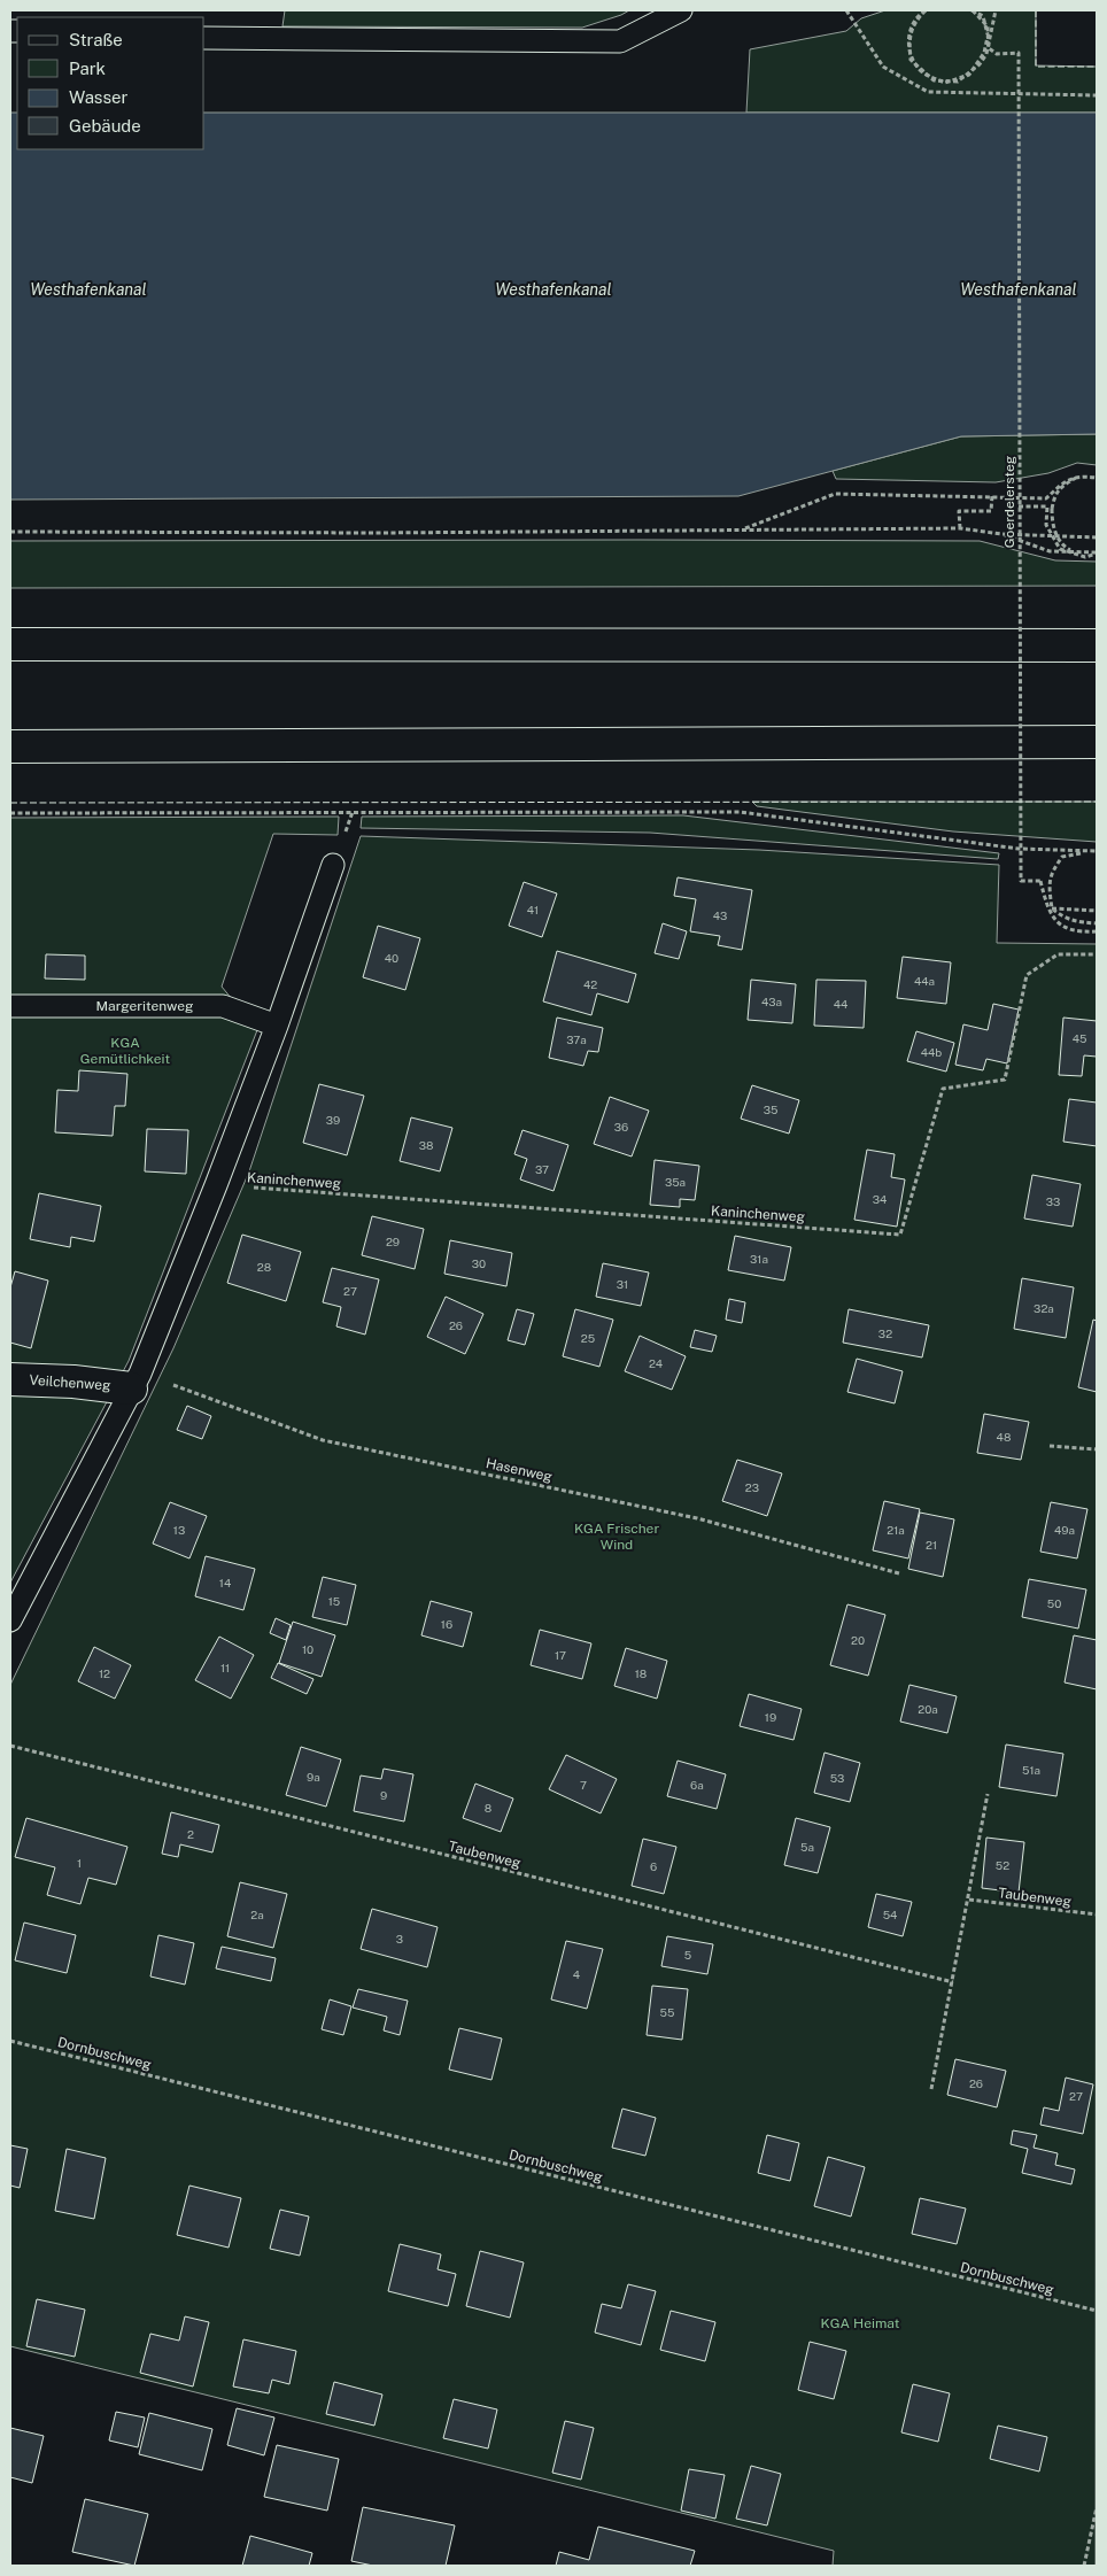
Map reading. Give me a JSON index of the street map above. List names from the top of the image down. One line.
{"streets":{"main road":["Veilchenweg"],"lane":["Margeritenweg"],"path":["Goerdelersteg","Kaninchenweg","Hasenweg","Taubenweg","Dornbuschweg"]},"crossings":[["Veilchenweg","Hasenweg"]],"water":["Westhafenkanal"],"parks":["KGA Gemütlichkeit","KGA Frischer Wind","KGA Heimat"],"house_numbers":["41","43","40","44a","42","43a","44","45","37a","44b","35","39","36","38","37","35a","34","33","29","31a","30","28","31","27","32a","26","32","25","24","48","23","13","21a","49a","21","14","15","50","16","20","10","17","11","12","18","20a","19","51a","9a","53","7","6a","9","8","2","5a","1","52","6","2a","54","3","5","4","55","26","27"],"legend":["Straße","Park","Wasser","Gebäude"]}
